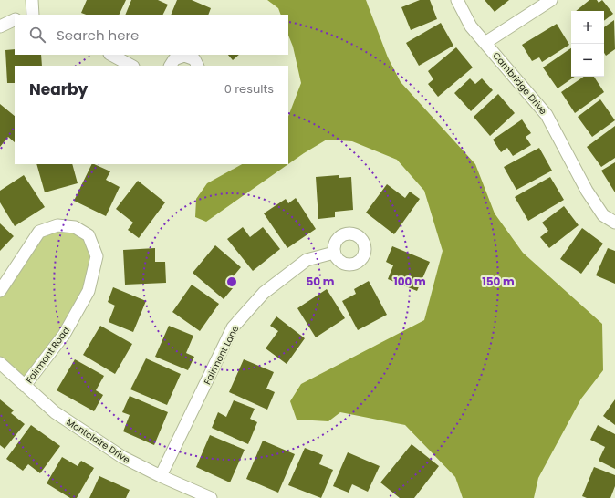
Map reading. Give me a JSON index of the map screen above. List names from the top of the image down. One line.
{"streets":{"street":["Cambridge Drive","Fairmont Road","Fairmont Lane","Montclaire Drive"]},"crossings":[["Fairmont Road","Montclaire Drive"],["Fairmont Lane","Montclaire Drive"]],"page":{"map_buttons":["+","−"],"search":"Search here","heading":["Nearby","0 results"]},"rings":["50 m","100 m","150 m"]}
